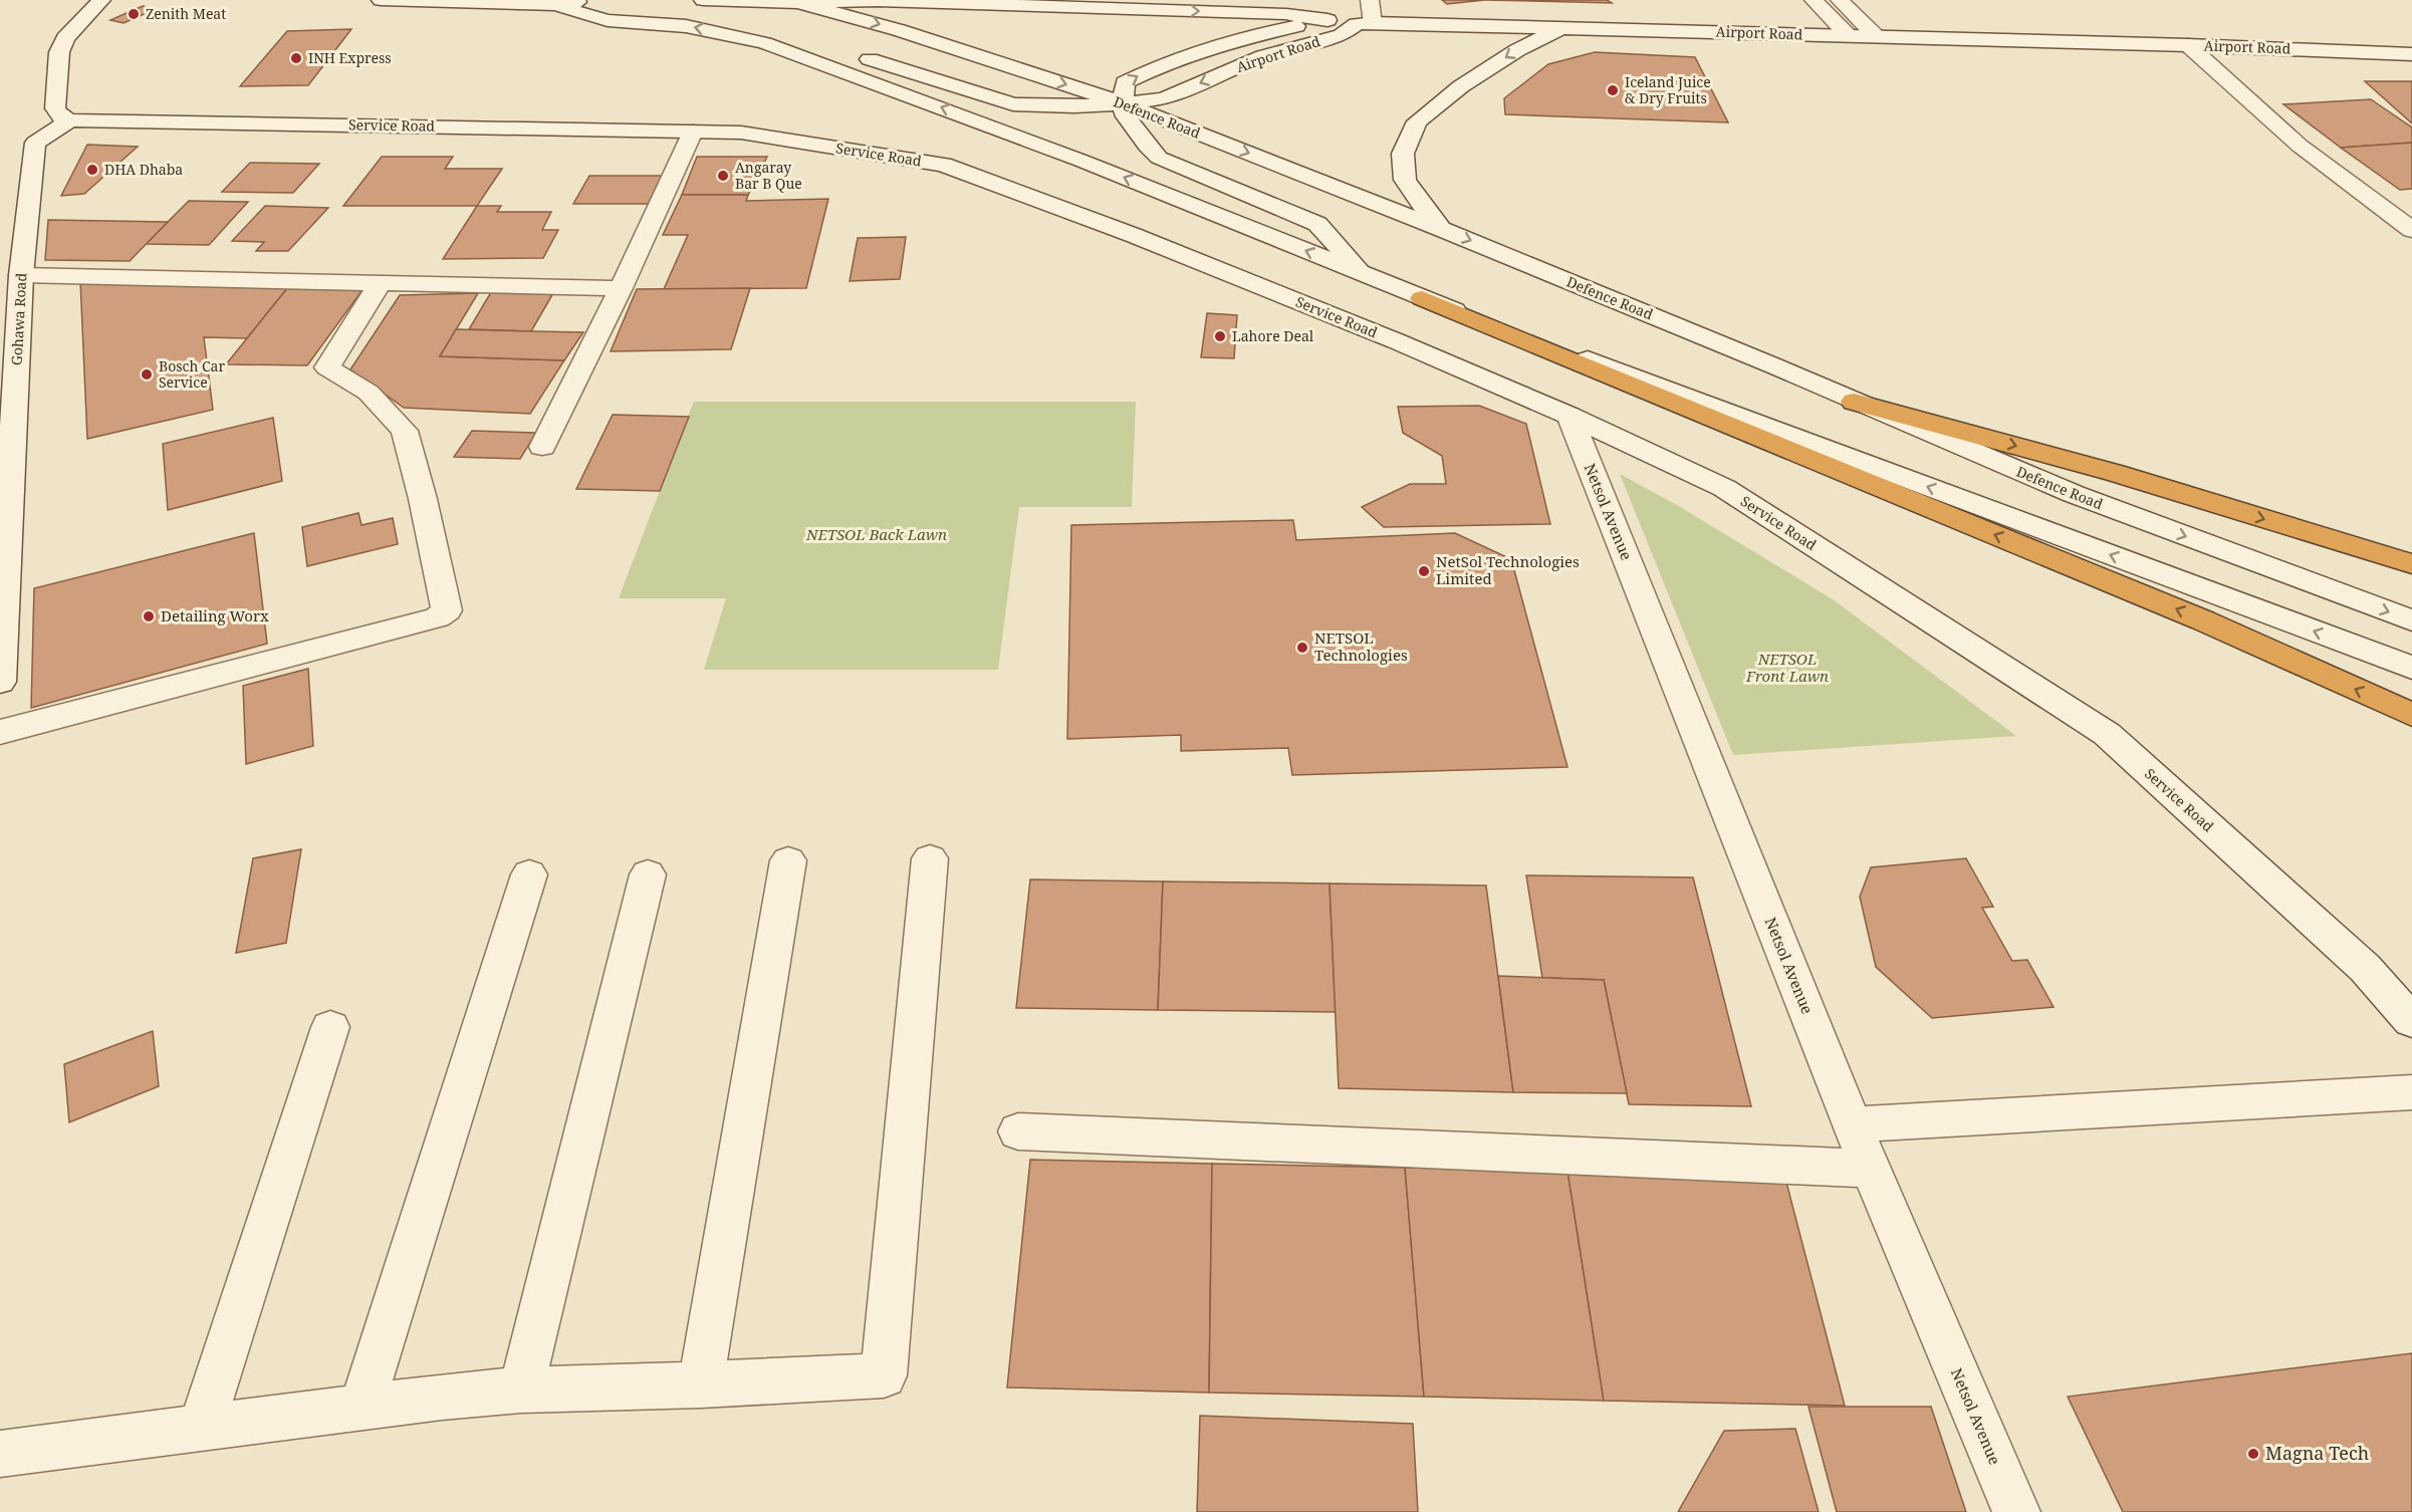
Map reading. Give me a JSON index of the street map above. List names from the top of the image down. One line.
{"streets":{"main road":["Airport Road","Defence Road","Service Road","Gohawa Road","Netsol Avenue"]},"crossings":[["Airport Road","Defence Road"],["Service Road","Gohawa Road"],["Service Road","Netsol Avenue"]],"parks":["NETSOL Back Lawn","NETSOL Front Lawn"],"places":["Zenith Meat","INH Express","Iceland Juice & Dry Fruits","DHA Dhaba","Angaray Bar B Que","Lahore Deal","Bosch Car Service","NetSol Technologies Limited","Detailing Worx","NETSOL Technologies","Magna Tech"]}
